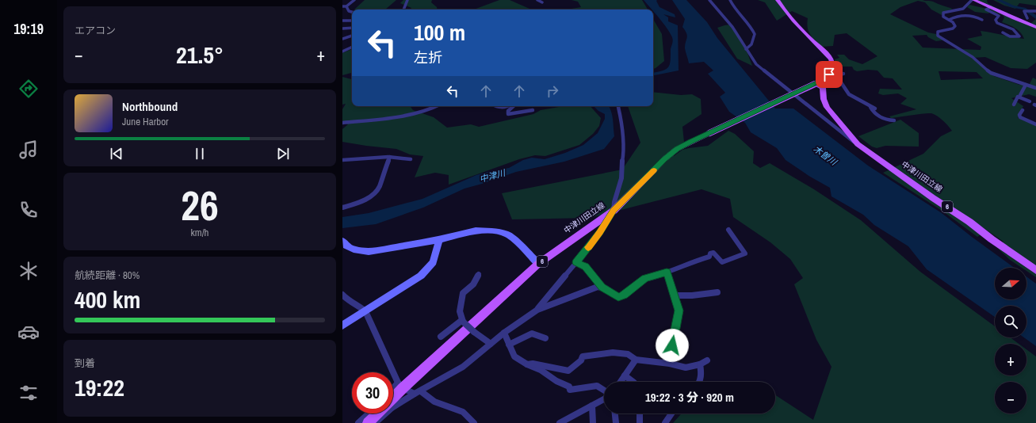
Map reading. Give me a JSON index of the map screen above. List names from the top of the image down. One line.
{"streets":{"main road":["中津川田立線","6"]},"water":["木曽川","中津川"],"north":"right","page":{"tabs":"19:19","tile":["エアコン",["26","km/h"],["航続距離 · 80%","400 km"],["到着","19:22"]],"turn":["100 m","左折"],"heat":["−","21.5°","+"],"song":["Northbound","June Harbor"],"map_buttons":["+","−"],"limit":"30","trip":"19:22 · 3 分 · 920 m"}}
